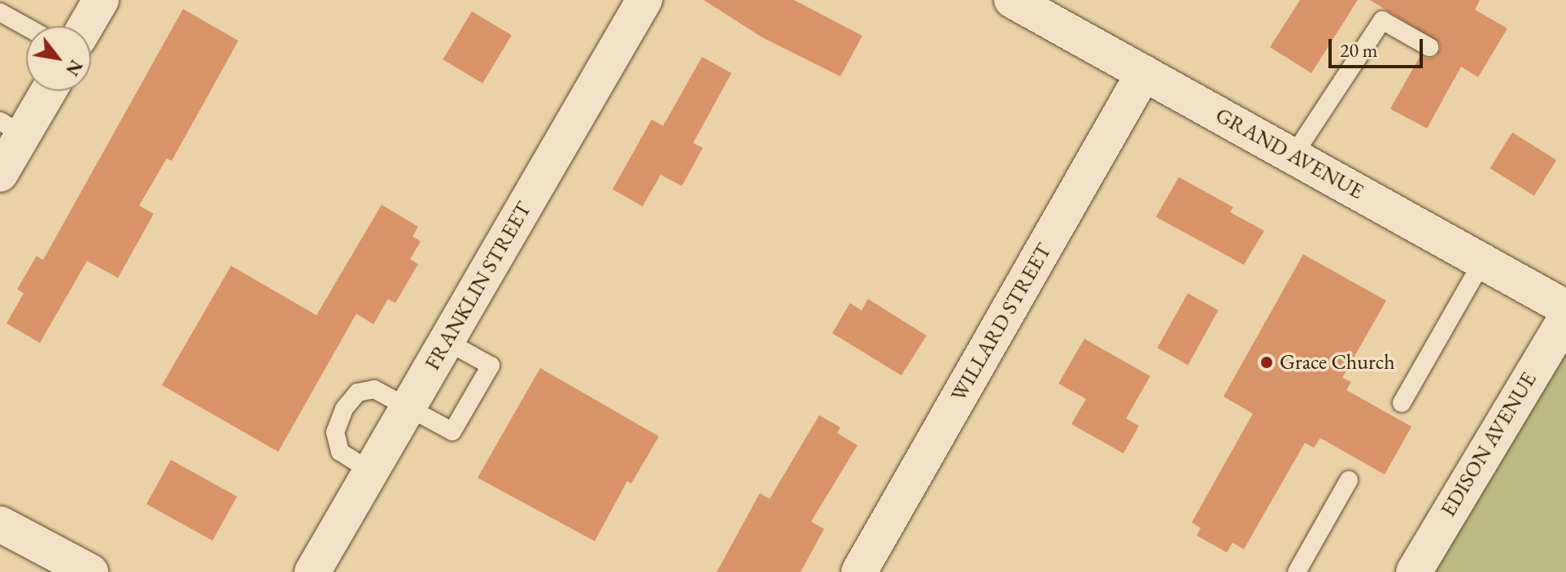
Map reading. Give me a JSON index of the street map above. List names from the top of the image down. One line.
{"streets":{"street":["GRAND AVENUE","FRANKLIN STREET","WILLARD STREET","EDISON AVENUE"]},"crossings":[["GRAND AVENUE","WILLARD STREET"]],"places":["Grace Church"],"scale_bar":"20 m","north":"bottom right"}
